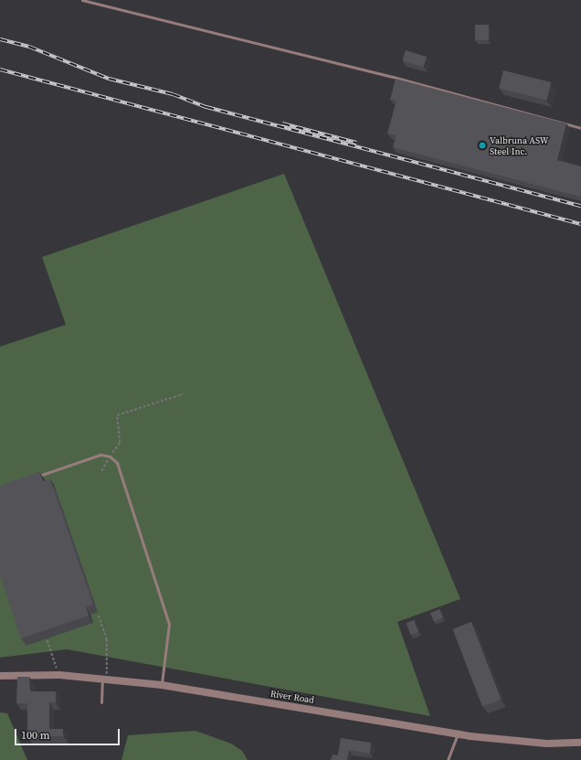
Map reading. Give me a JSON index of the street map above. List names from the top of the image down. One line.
{"streets":{"street":["River Road"]},"places":["Valbruna ASW Steel Inc."],"scale_bar":"100 m"}
